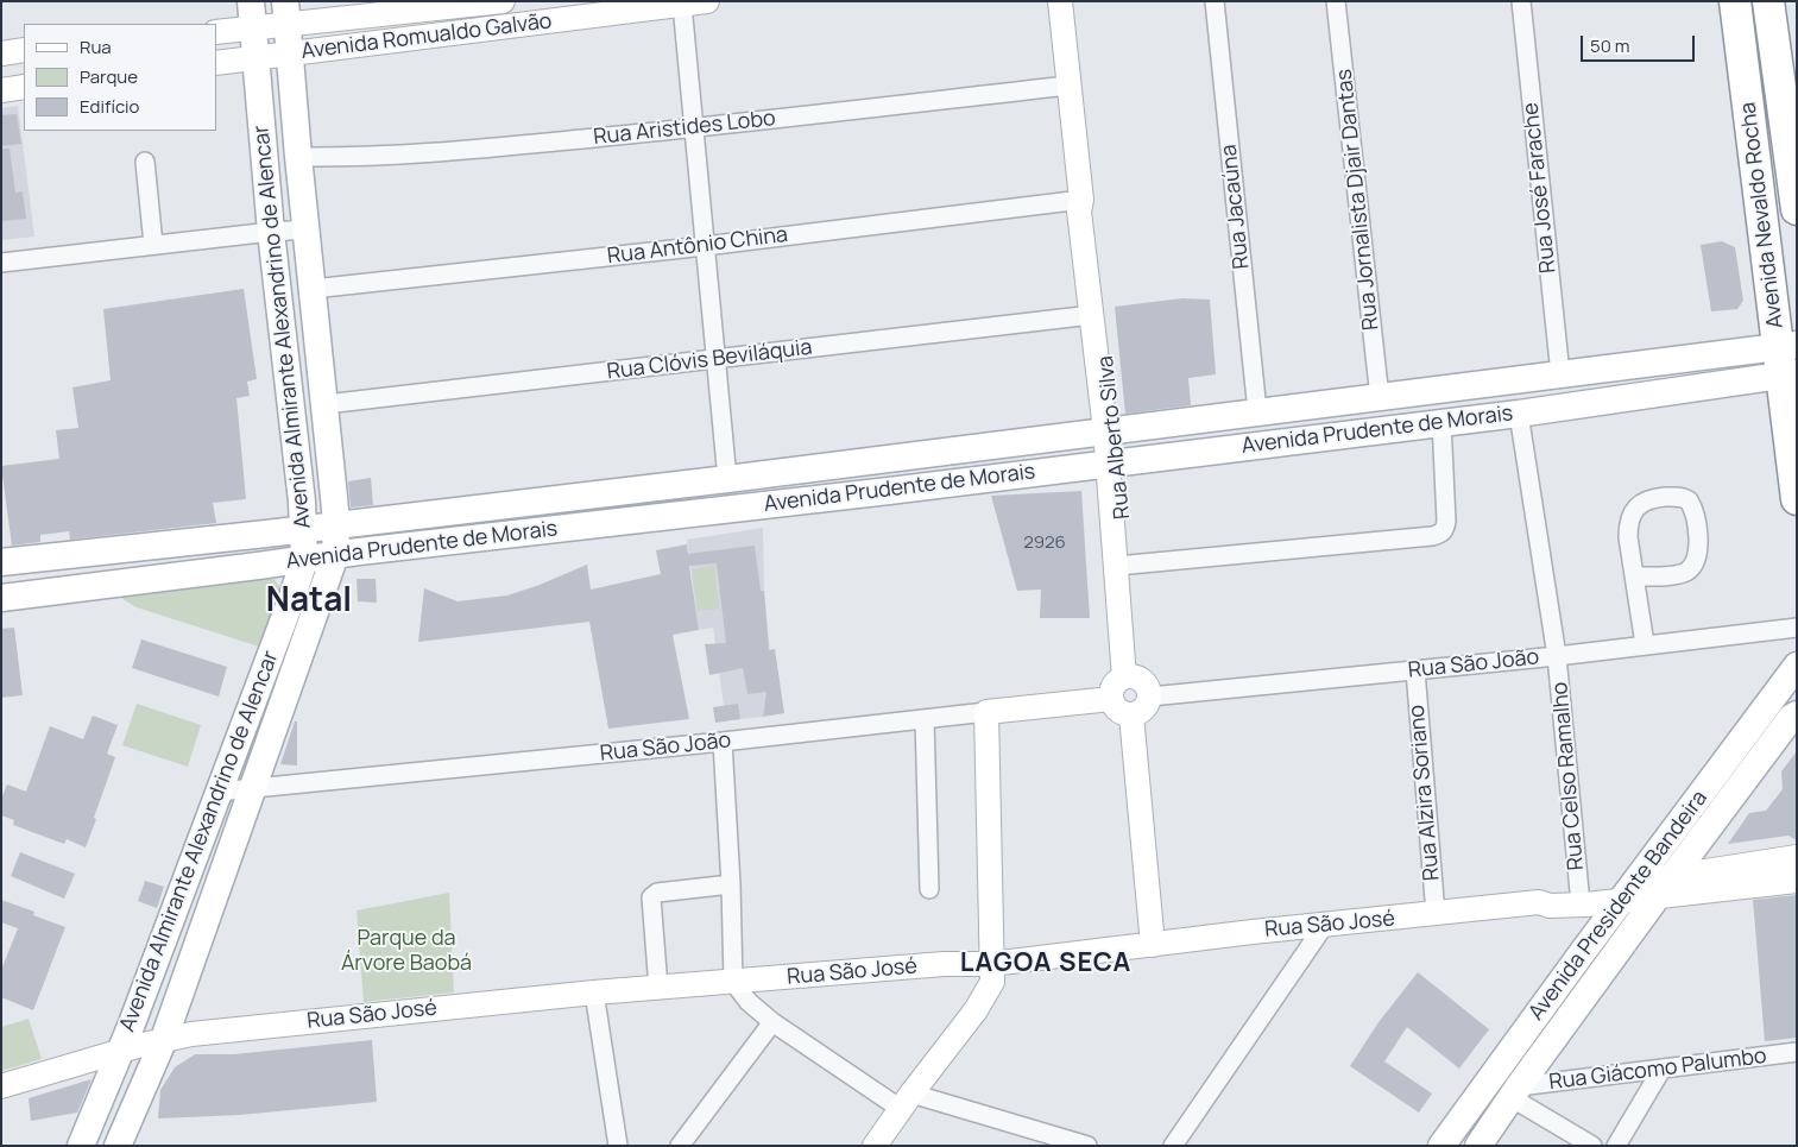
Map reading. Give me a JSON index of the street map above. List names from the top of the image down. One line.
{"streets":{"highway":["Avenida Nevaldo Rocha"],"main road":["Avenida Romualdo Galvão","Avenida Almirante Alexandrino de Alencar","Avenida Prudente de Morais","Rua Alberto Silva","Rua São João","Avenida Presidente Bandeira","Rua São José"],"street":["Rua Aristides Lobo","Rua José Farache","Rua Jornalista Djair Dantas","Rua Jacaúna","Rua Antônio China","Rua Clóvis Beviláquia","Rua Celso Ramalho","Rua Alzira Soriano","Rua Giácomo Palumbo"]},"crossings":[["Avenida Romualdo Galvão","Avenida Almirante Alexandrino de Alencar"],["Rua Aristides Lobo","Avenida Almirante Alexandrino de Alencar"],["Rua Aristides Lobo","Rua Alberto Silva"],["Rua José Farache","Avenida Prudente de Morais"],["Rua Jornalista Djair Dantas","Avenida Prudente de Morais"],["Rua Jacaúna","Avenida Prudente de Morais"],["Avenida Nevaldo Rocha","Avenida Prudente de Morais"],["Rua Antônio China","Avenida Almirante Alexandrino de Alencar"],["Rua Antônio China","Rua Alberto Silva"],["Avenida Almirante Alexandrino de Alencar","Rua Clóvis Beviláquia"],["Avenida Almirante Alexandrino de Alencar","Avenida Prudente de Morais"],["Avenida Almirante Alexandrino de Alencar","Rua São João"],["Avenida Almirante Alexandrino de Alencar","Rua São José"],["Rua Clóvis Beviláquia","Rua Alberto Silva"],["Avenida Prudente de Morais","Rua Alberto Silva"],["Avenida Prudente de Morais","Rua Celso Ramalho"],["Rua Alberto Silva","Rua São João"],["Rua São João","Rua Celso Ramalho"],["Rua São João","Rua Alzira Soriano"],["Rua Celso Ramalho","Rua São José"],["Rua Alzira Soriano","Rua São José"],["Avenida Presidente Bandeira","Rua São José"],["Avenida Presidente Bandeira","Rua Giácomo Palumbo"]],"districts":["Natal","LAGOA SECA"],"parks":["Parque da Árvore Baobá"],"house_numbers":["2926"],"legend":["Rua","Parque","Edifício"],"scale_bar":"50 m"}
